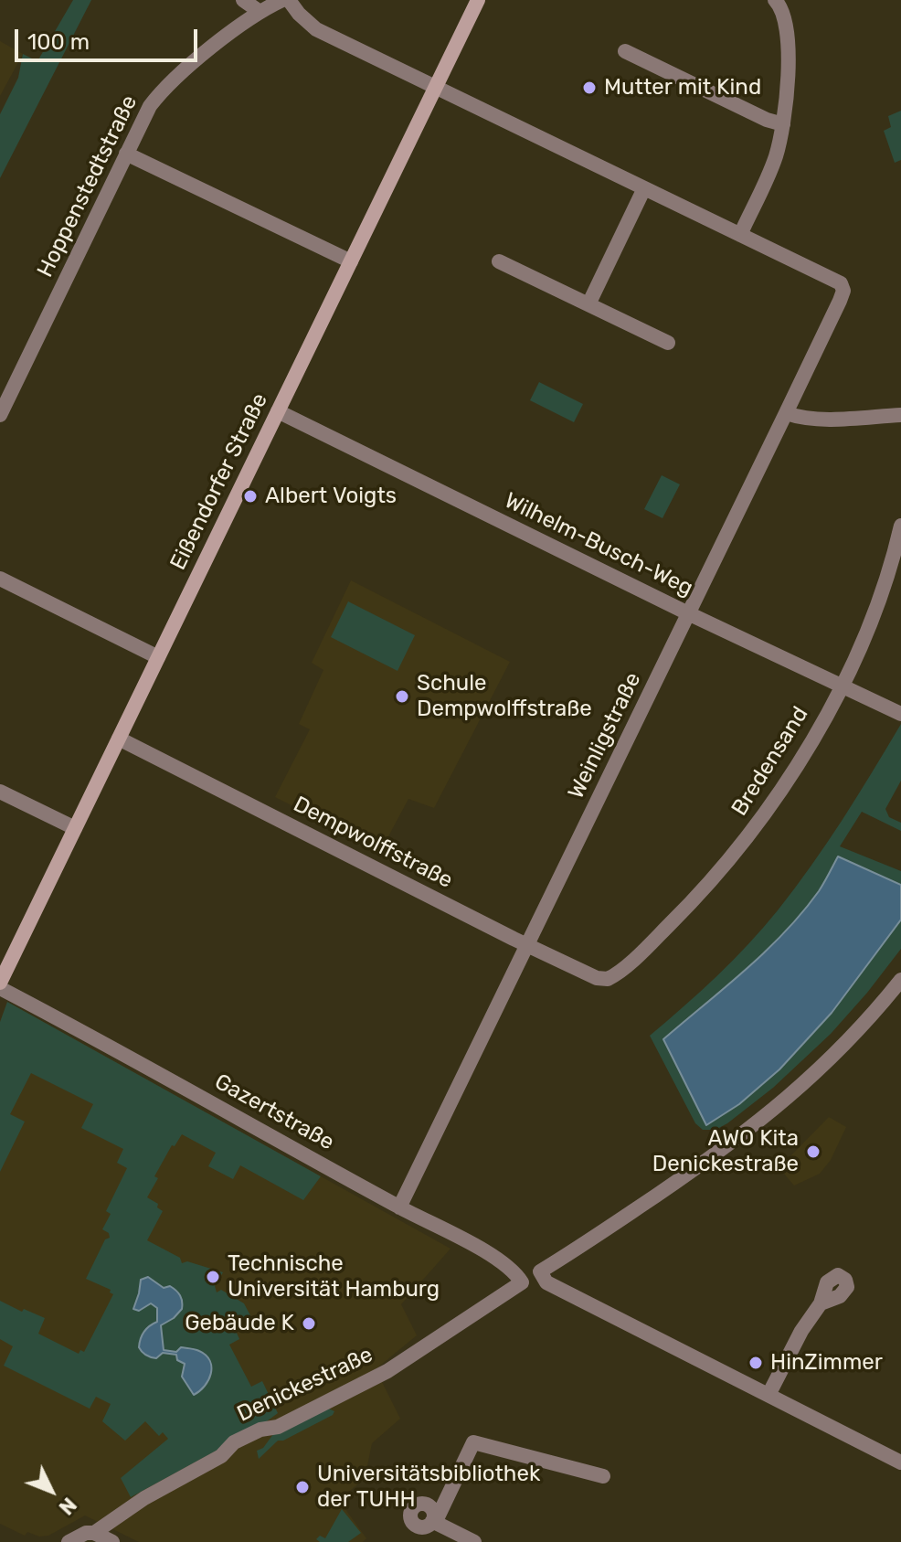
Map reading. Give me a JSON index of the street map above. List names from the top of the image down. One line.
{"streets":{"main road":["Eißendorfer Straße"],"street":["Hoppenstedtstraße","Wilhelm-Busch-Weg","Weinligstraße","Bredensand","Dempwolffstraße","Gazertstraße","Denickestraße"]},"crossings":[["Eißendorfer Straße","Wilhelm-Busch-Weg"],["Eißendorfer Straße","Dempwolffstraße"],["Wilhelm-Busch-Weg","Weinligstraße"],["Wilhelm-Busch-Weg","Bredensand"],["Weinligstraße","Dempwolffstraße"],["Weinligstraße","Gazertstraße"],["Bredensand","Dempwolffstraße"],["Gazertstraße","Denickestraße"]],"places":["Mutter mit Kind","Albert Voigts","Schule Dempwolffstraße","AWO Kita Denickestraße","Technische Universität Hamburg","Gebäude K","HinZimmer","Universitätsbibliothek der TUHH"],"scale_bar":"100 m","north":"bottom right"}
